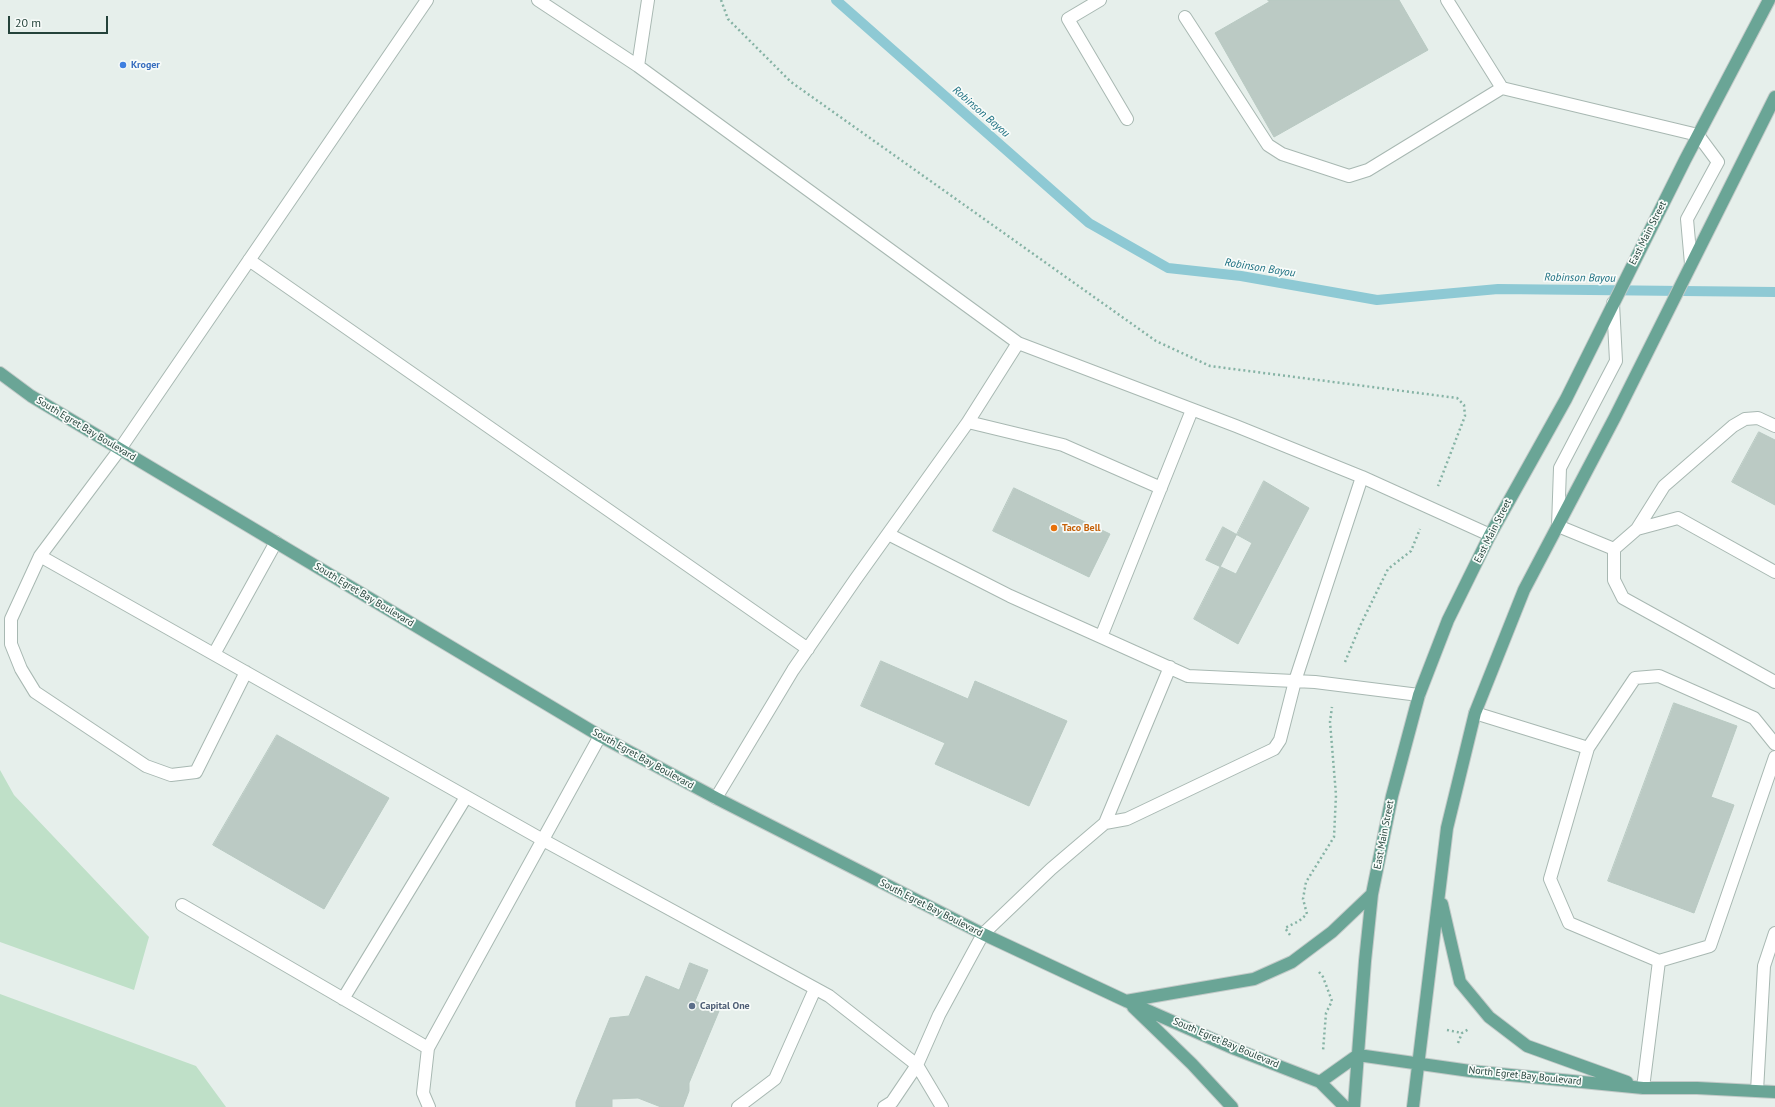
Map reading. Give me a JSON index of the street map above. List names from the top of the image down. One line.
{"streets":{"main road":["East Main Street","South Egret Bay Boulevard","North Egret Bay Boulevard"]},"crossings":[["East Main Street","North Egret Bay Boulevard"]],"water":["Robinson Bayou"],"places":["Kroger","Taco Bell","Capital One"],"scale_bar":"20 m"}
